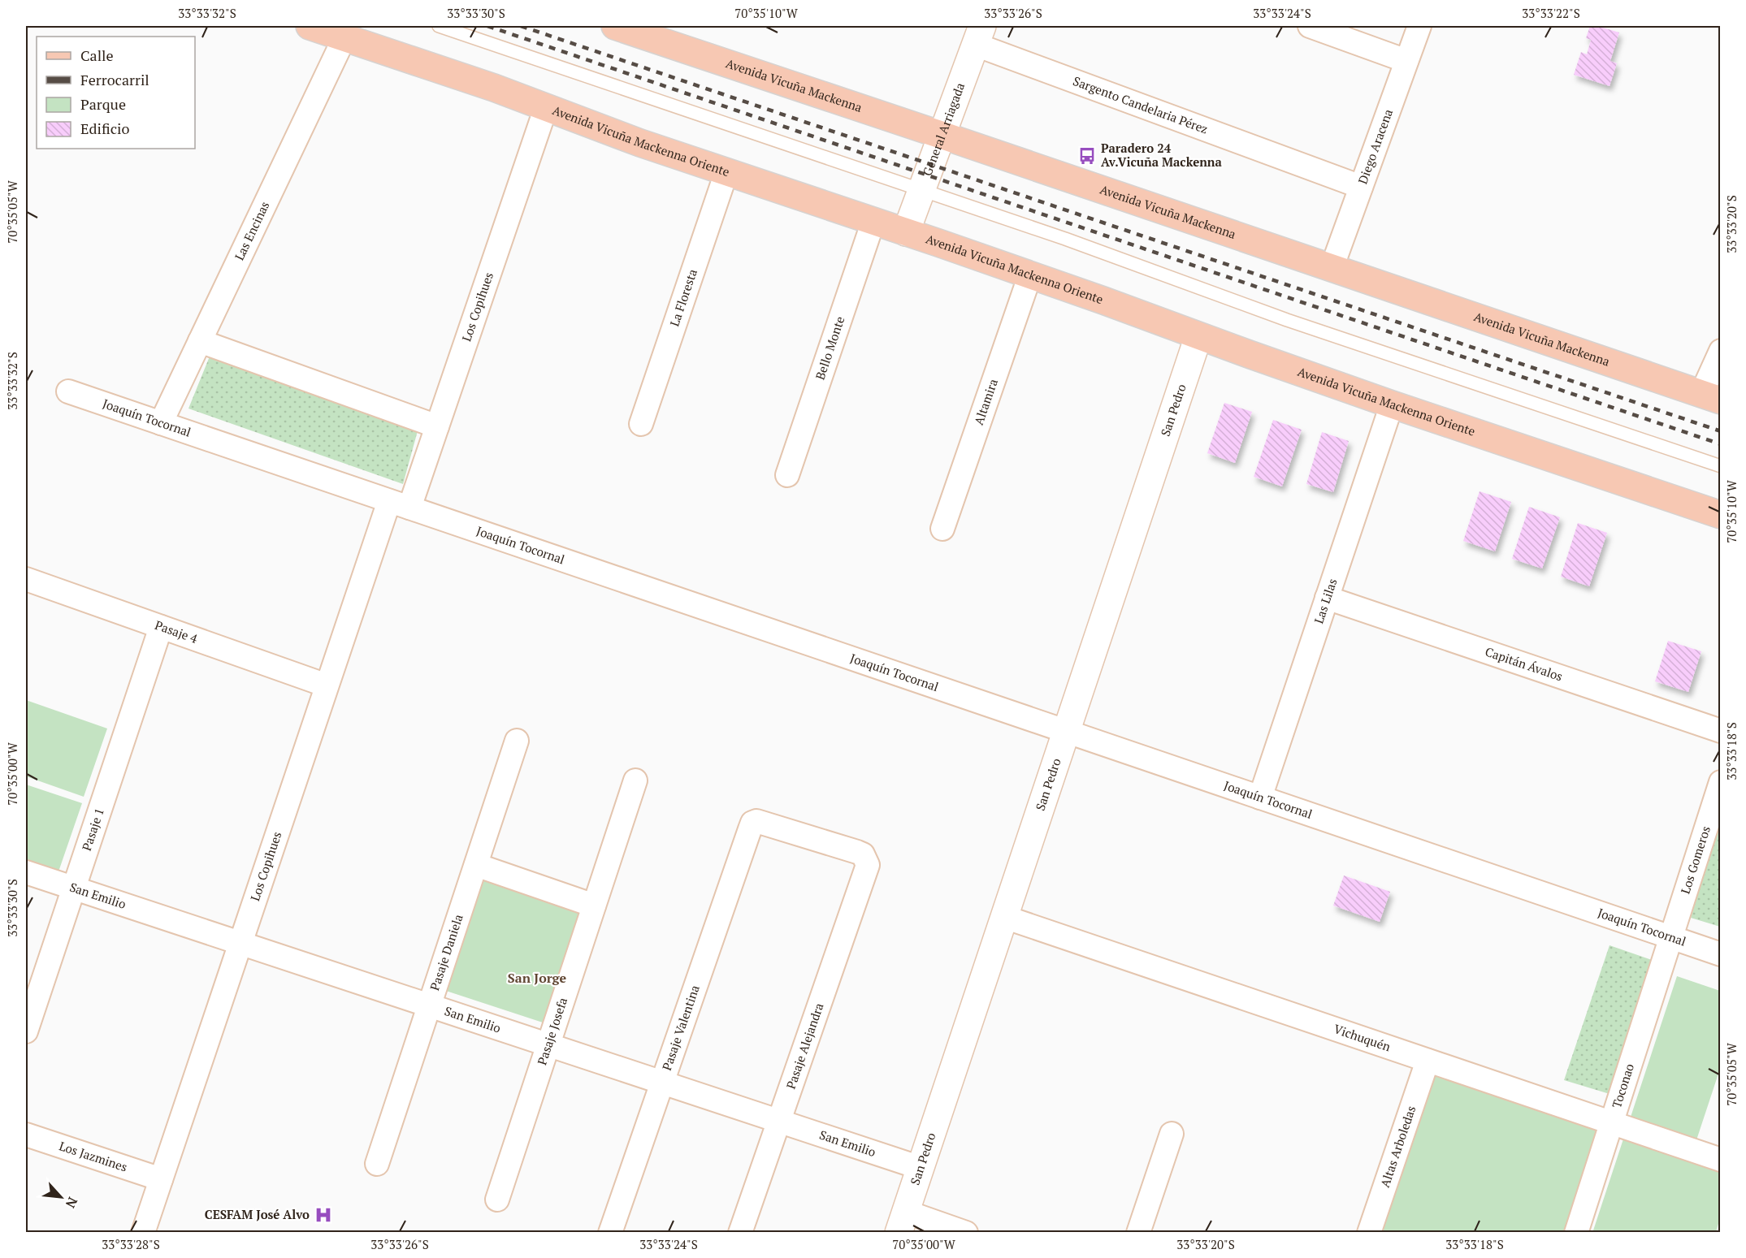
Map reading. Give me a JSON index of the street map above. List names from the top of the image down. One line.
{"streets":{"main road":["Avenida Vicuña Mackenna","Avenida Vicuña Mackenna Oriente"],"street":["Sargento Candelaria Pérez","General Arriagada","Diego Aracena","Las Encinas","La Floresta","Los Copihues","Bello Monte","Altamira","San Pedro","Joaquín Tocornal","Las Lilas","Pasaje 4","Capitán Ávalos","Pasaje 1","Los Gomeros","San Emilio","Pasaje Daniela","Pasaje Valentina","Pasaje Josefa","Vichuquén","Pasaje Alejandra","Toconao","Altas Arboledas","Los Jazmines"]},"crossings":[["Avenida Vicuña Mackenna","General Arriagada"],["Avenida Vicuña Mackenna","Diego Aracena"],["Sargento Candelaria Pérez","General Arriagada"],["Sargento Candelaria Pérez","Diego Aracena"],["General Arriagada","Avenida Vicuña Mackenna Oriente"],["Avenida Vicuña Mackenna Oriente","Las Encinas"],["Avenida Vicuña Mackenna Oriente","La Floresta"],["Avenida Vicuña Mackenna Oriente","Los Copihues"],["Avenida Vicuña Mackenna Oriente","Bello Monte"],["Avenida Vicuña Mackenna Oriente","Altamira"],["Avenida Vicuña Mackenna Oriente","San Pedro"],["Avenida Vicuña Mackenna Oriente","Las Lilas"],["Las Encinas","Joaquín Tocornal"],["Los Copihues","Joaquín Tocornal"],["Los Copihues","Pasaje 4"],["Los Copihues","San Emilio"],["Los Copihues","Los Jazmines"],["San Pedro","Joaquín Tocornal"],["San Pedro","San Emilio"],["San Pedro","Vichuquén"],["Joaquín Tocornal","Las Lilas"],["Joaquín Tocornal","Los Gomeros"],["Joaquín Tocornal","Toconao"],["Las Lilas","Capitán Ávalos"],["Pasaje 4","Pasaje 1"],["Pasaje 1","San Emilio"],["Los Gomeros","Toconao"],["San Emilio","Pasaje Daniela"],["San Emilio","Pasaje Valentina"],["San Emilio","Pasaje Josefa"],["San Emilio","Pasaje Alejandra"],["Pasaje Valentina","Pasaje Alejandra"],["Vichuquén","Toconao"],["Vichuquén","Altas Arboledas"]],"districts":["San Jorge"],"places":{"bus stop":["Paradero 24 Av.Vicuña Mackenna"],"hospital":["CESFAM José Alvo"]},"legend":["Calle","Ferrocarril","Parque","Edificio"],"north":"bottom right","coordinates":["33°33'32\"S","33°33'30\"S","70°35'10\"W","33°33'26\"S","33°33'24\"S","33°33'22\"S","70°35'05\"W","33°33'20\"S","33°33'18\"S","70°35'00\"W","33°33'28\"S"]}
